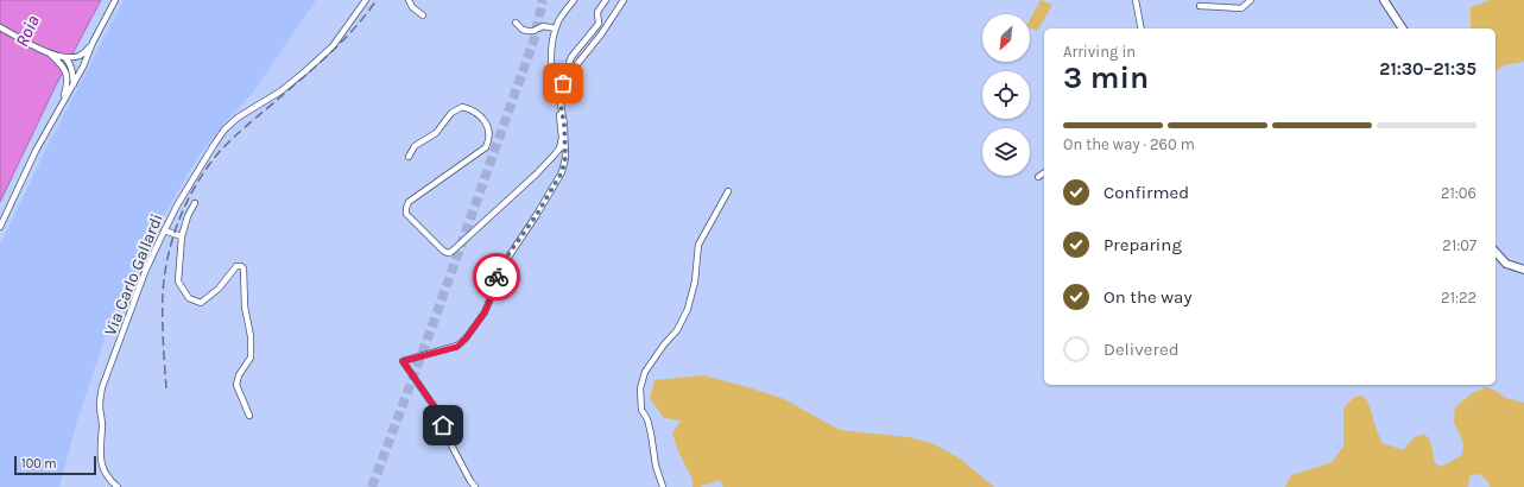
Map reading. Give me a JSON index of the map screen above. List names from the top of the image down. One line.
{"streets":{"street":["Via Carlo Gallardi"]},"water":["Roia"],"scale_bar":"100 m","north":"bottom left","page":{"heading":["3 min","Arriving in","21:30–21:35"],"bar":"On the way · 260 m","list":[["Confirmed","21:06"],["Preparing","21:07"],["On the way","21:22"],"Delivered"],"scale":"100 m"}}
